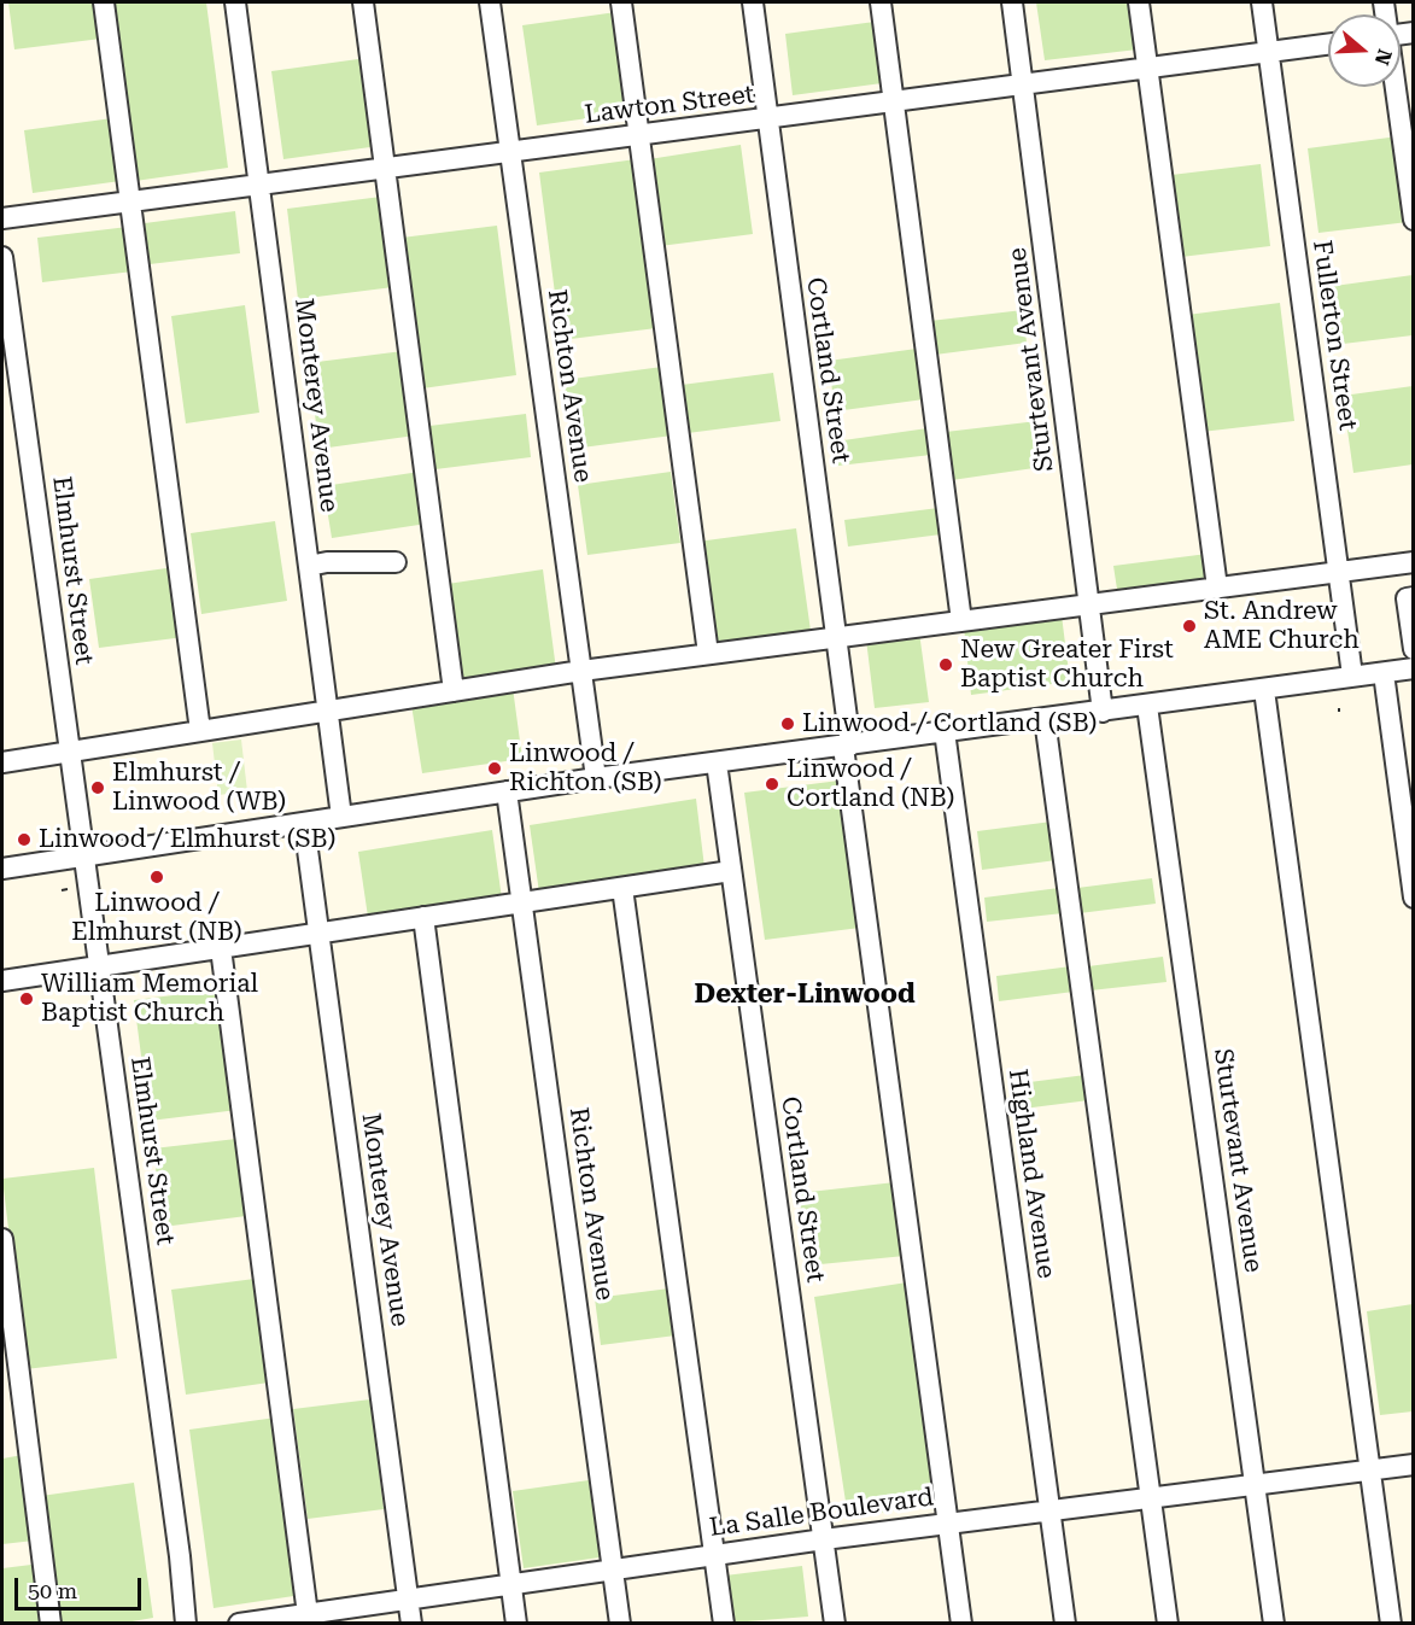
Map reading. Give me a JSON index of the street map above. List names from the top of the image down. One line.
{"streets":{"street":["Lawton Street","Fullerton Street","Sturtevant Avenue","Cortland Street","Richton Avenue","Monterey Avenue","Elmhurst Street","Highland Avenue","La Salle Boulevard"]},"crossings":[["Lawton Street","Fullerton Street"],["Lawton Street","Sturtevant Avenue"],["Lawton Street","Cortland Street"],["Lawton Street","Richton Avenue"],["Lawton Street","Monterey Avenue"],["Sturtevant Avenue","La Salle Boulevard"],["Cortland Street","La Salle Boulevard"],["Richton Avenue","La Salle Boulevard"],["Monterey Avenue","La Salle Boulevard"],["Highland Avenue","La Salle Boulevard"]],"districts":["Dexter-Linwood"],"places":["St. Andrew AME Church","New Greater First Baptist Church","Linwood / Cortland (SB)","Linwood / Richton (SB)","Linwood / Cortland (NB)","Elmhurst / Linwood (WB)","Linwood / Elmhurst (SB)","Linwood / Elmhurst (NB)","William Memorial Baptist Church"],"scale_bar":"50 m","north":"right"}
